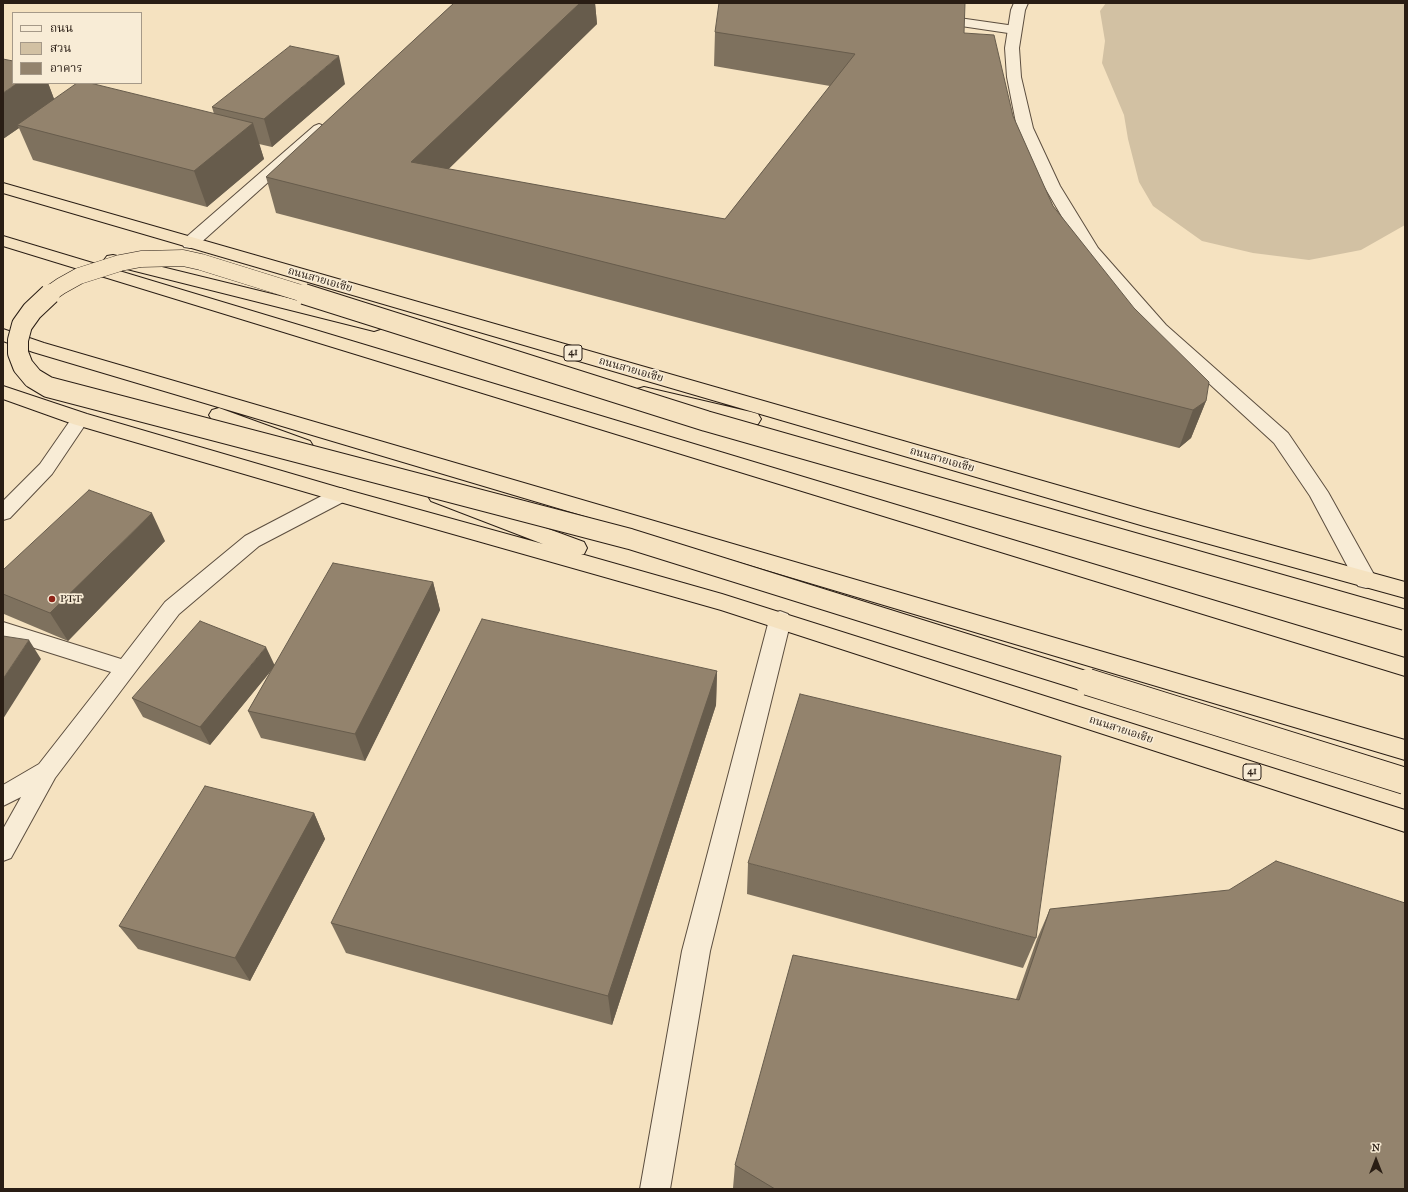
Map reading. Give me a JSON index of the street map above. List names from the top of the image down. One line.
{"streets":{"highway":["ถนนสายเอเชีย","41"]},"places":["PTT"],"legend":["ถนน","สวน","อาคาร"],"north":"top"}
